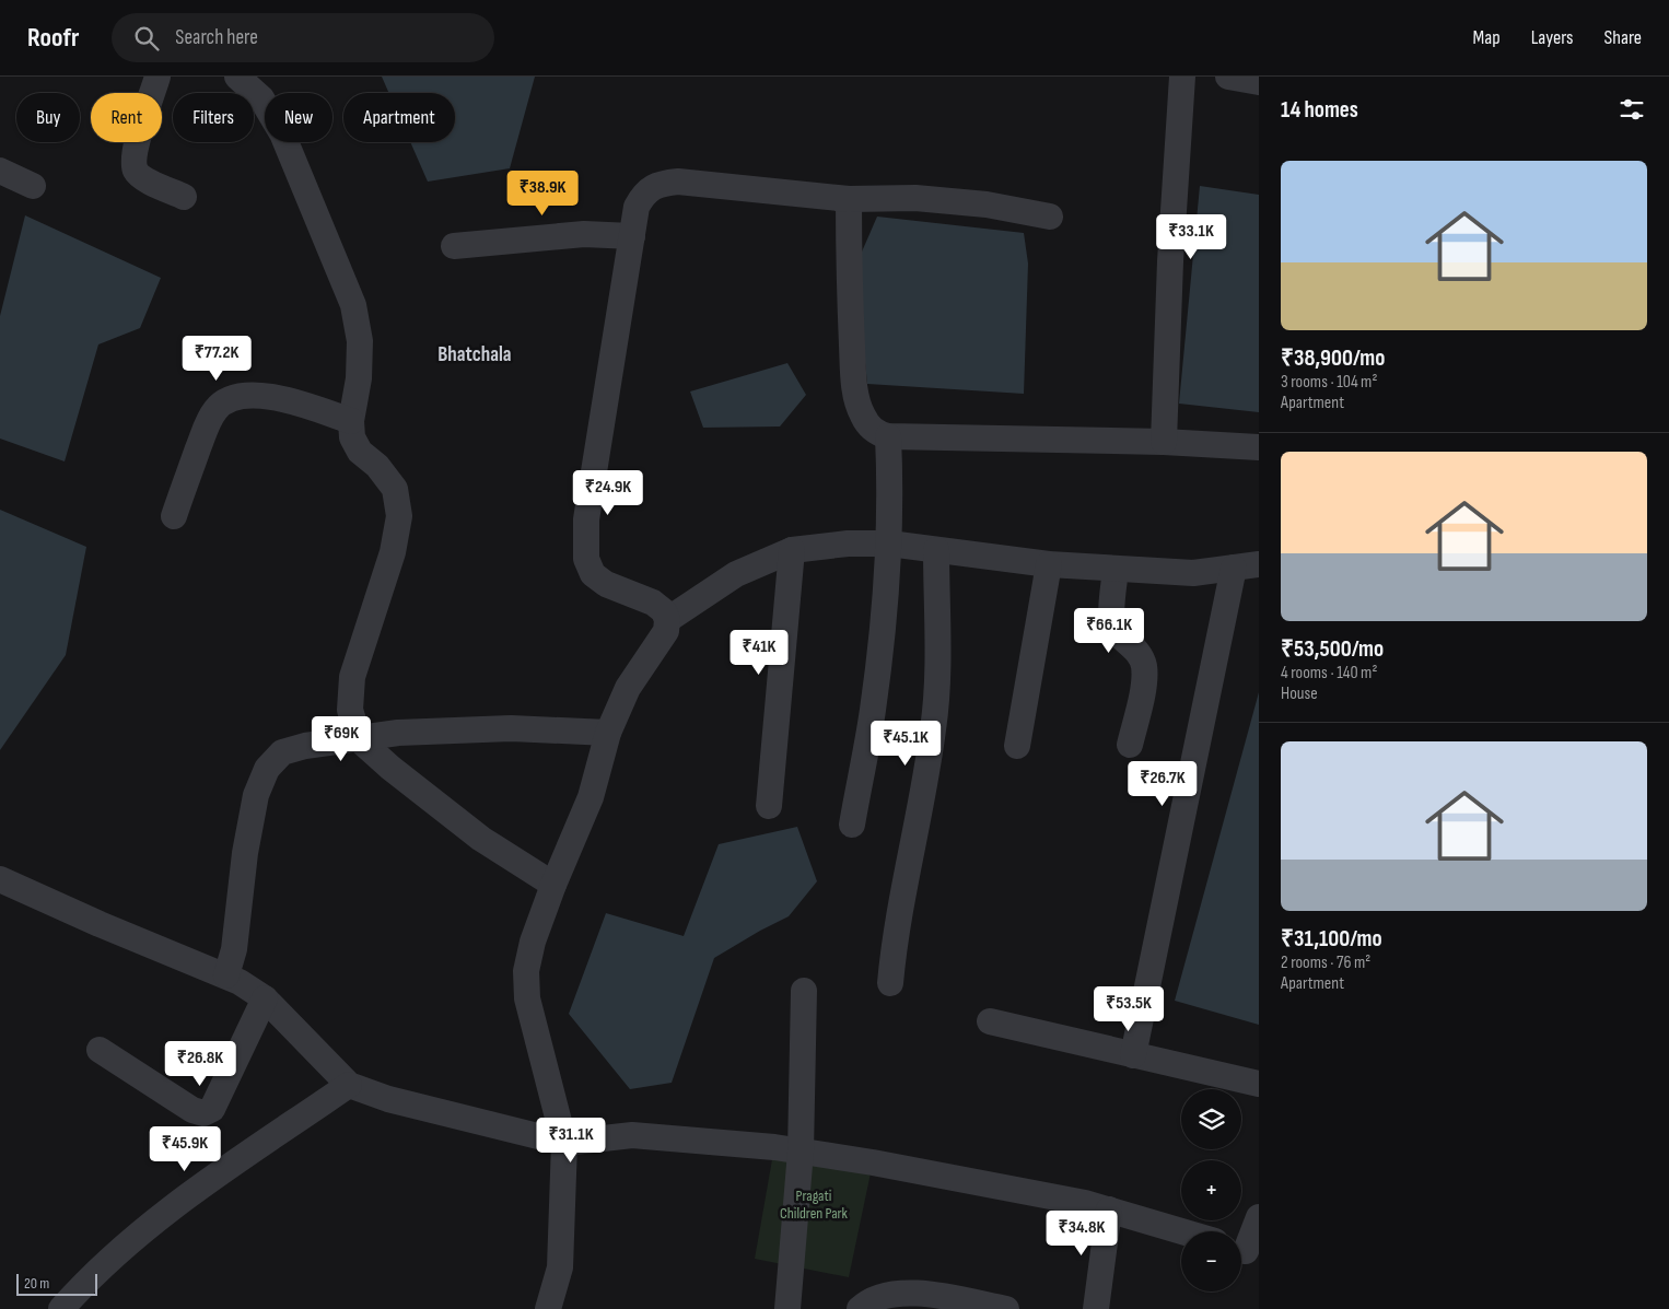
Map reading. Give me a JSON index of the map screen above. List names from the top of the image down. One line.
{"districts":["Bhatchala"],"parks":["Pragati Children Park"],"scale_bar":"20 m","page":{"header":"Roofr","search":"Search here","nav":["Map","Layers","Share"],"heading":"14 homes","chip":["Buy","Rent","Filters","New","Apartment"],"list":[{"name":"₹38,900/mo","note":"3 rooms · 104 m² · Apartment"},{"name":"₹53,500/mo","note":"4 rooms · 140 m² · House"},{"name":"₹31,100/mo","note":"2 rooms · 76 m² · Apartment"}],"price":["₹38.9K","₹33.1K","₹77.2K","₹24.9K","₹66.1K","₹41K","₹69K","₹45.1K","₹26.7K","₹53.5K","₹26.8K","₹31.1K","₹45.9K","₹34.8K"],"map_buttons":["+","−"],"scale":"20 m"}}
